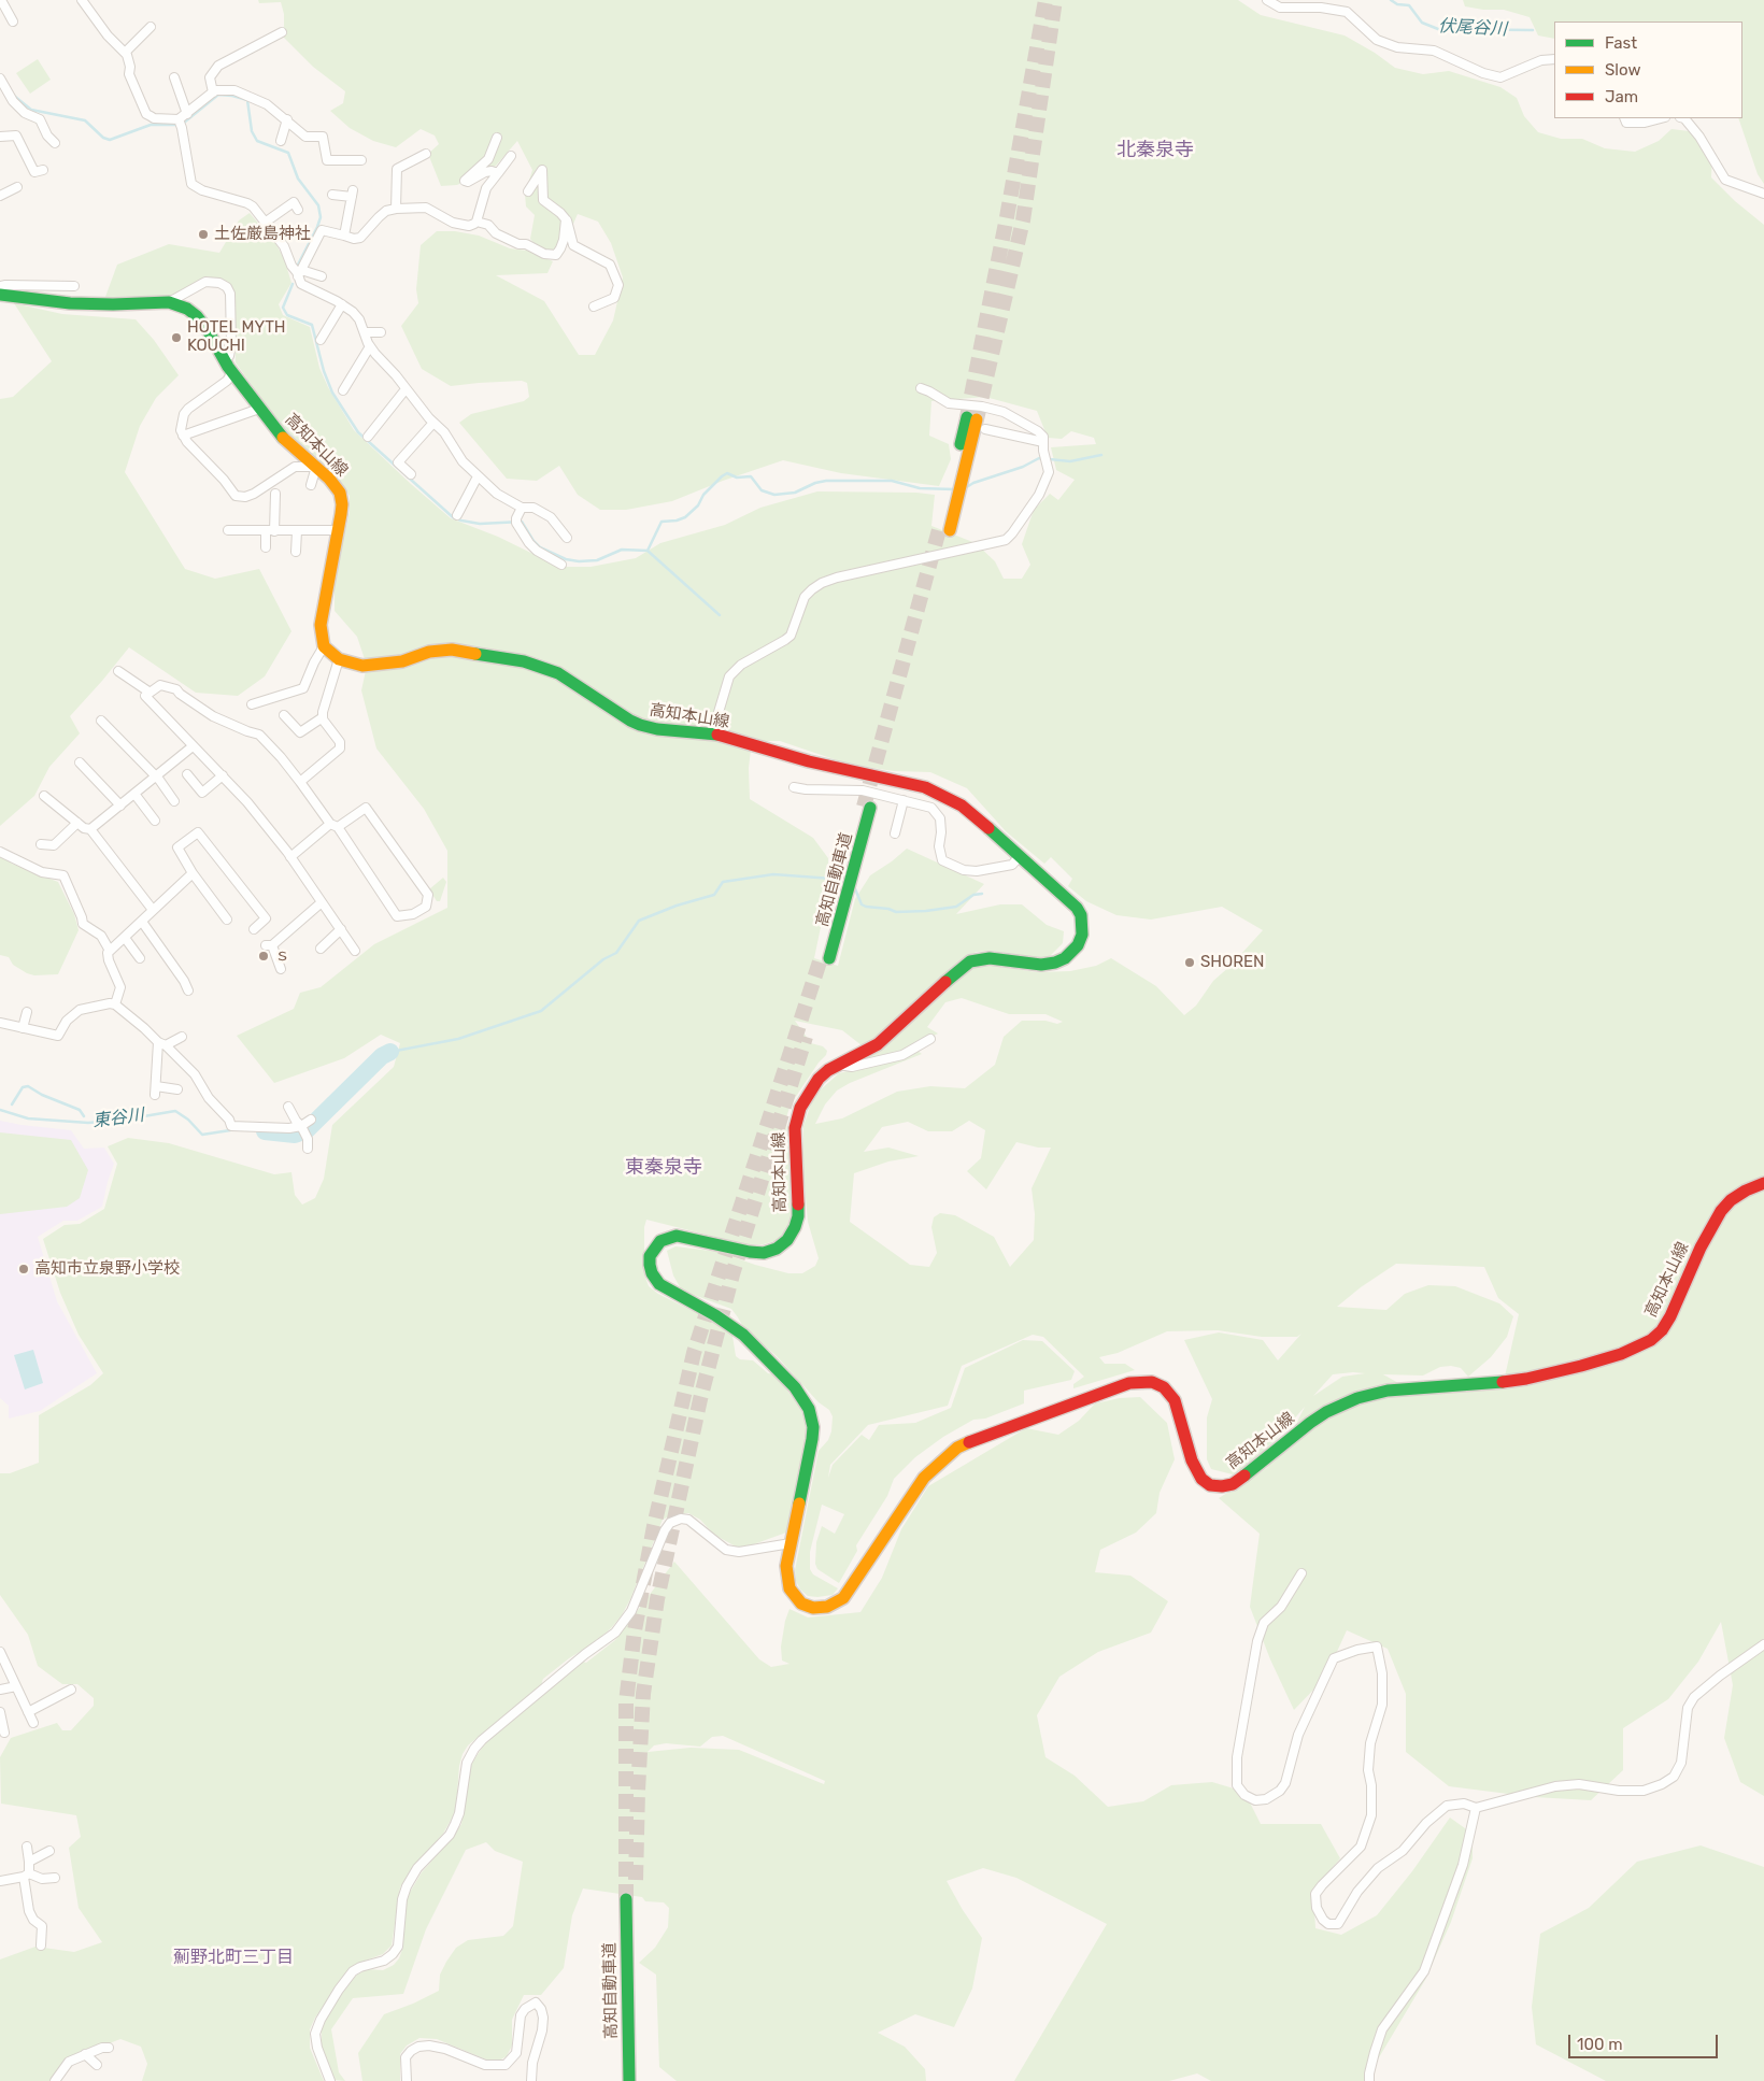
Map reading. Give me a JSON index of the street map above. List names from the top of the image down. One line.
{"streets":{"main road":["高知本山線","高知自動車道"]},"districts":["北秦泉寺","東秦泉寺","薊野北町三丁目"],"water":["伏尾谷川","東谷川"],"places":["土佐厳島神社","HOTEL MYTH KOUCHI","ｓ","SHOREN","高知市立泉野小学校"],"legend":["Fast","Slow","Jam"],"scale_bar":"100 m"}
